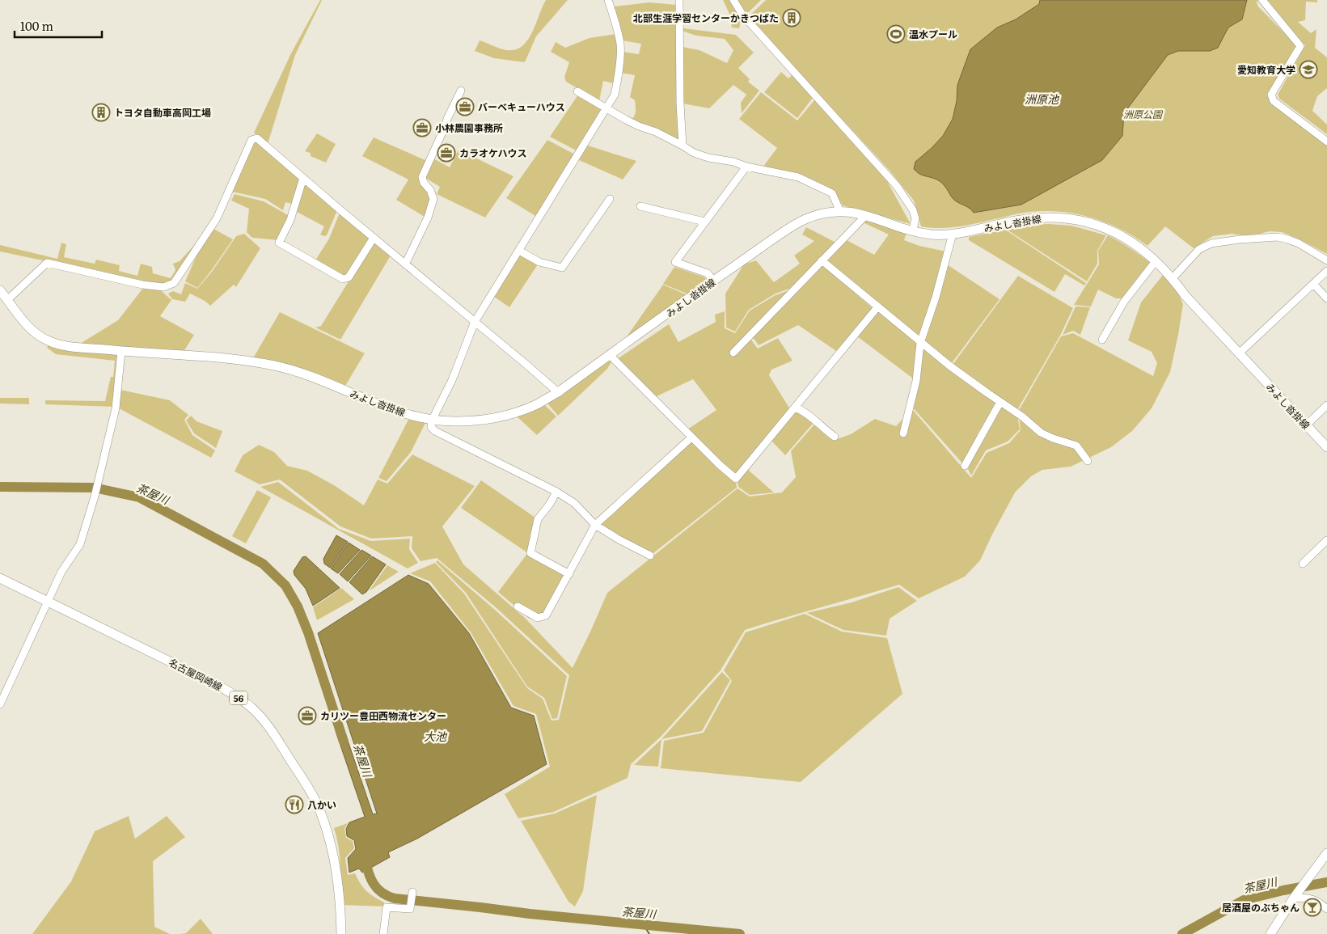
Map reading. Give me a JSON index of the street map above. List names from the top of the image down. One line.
{"streets":{"main road":["みよし沓掛線","名古屋岡崎線","56"]},"water":["洲原池","茶屋川","大池"],"parks":["洲原公園"],"places":{"building":["北部生涯学習センターかきつばた","トヨタ自動車高岡工場"],"sports":["温水プール"],"school or university":["愛知教育大学"],"office":["バーベキューハウス","小林農園事務所","カラオケハウス","カリツー豊田西物流センター"],"restaurant":["八かい"],"bar":["居酒屋のぶちゃん"]},"scale_bar":"100 m"}
